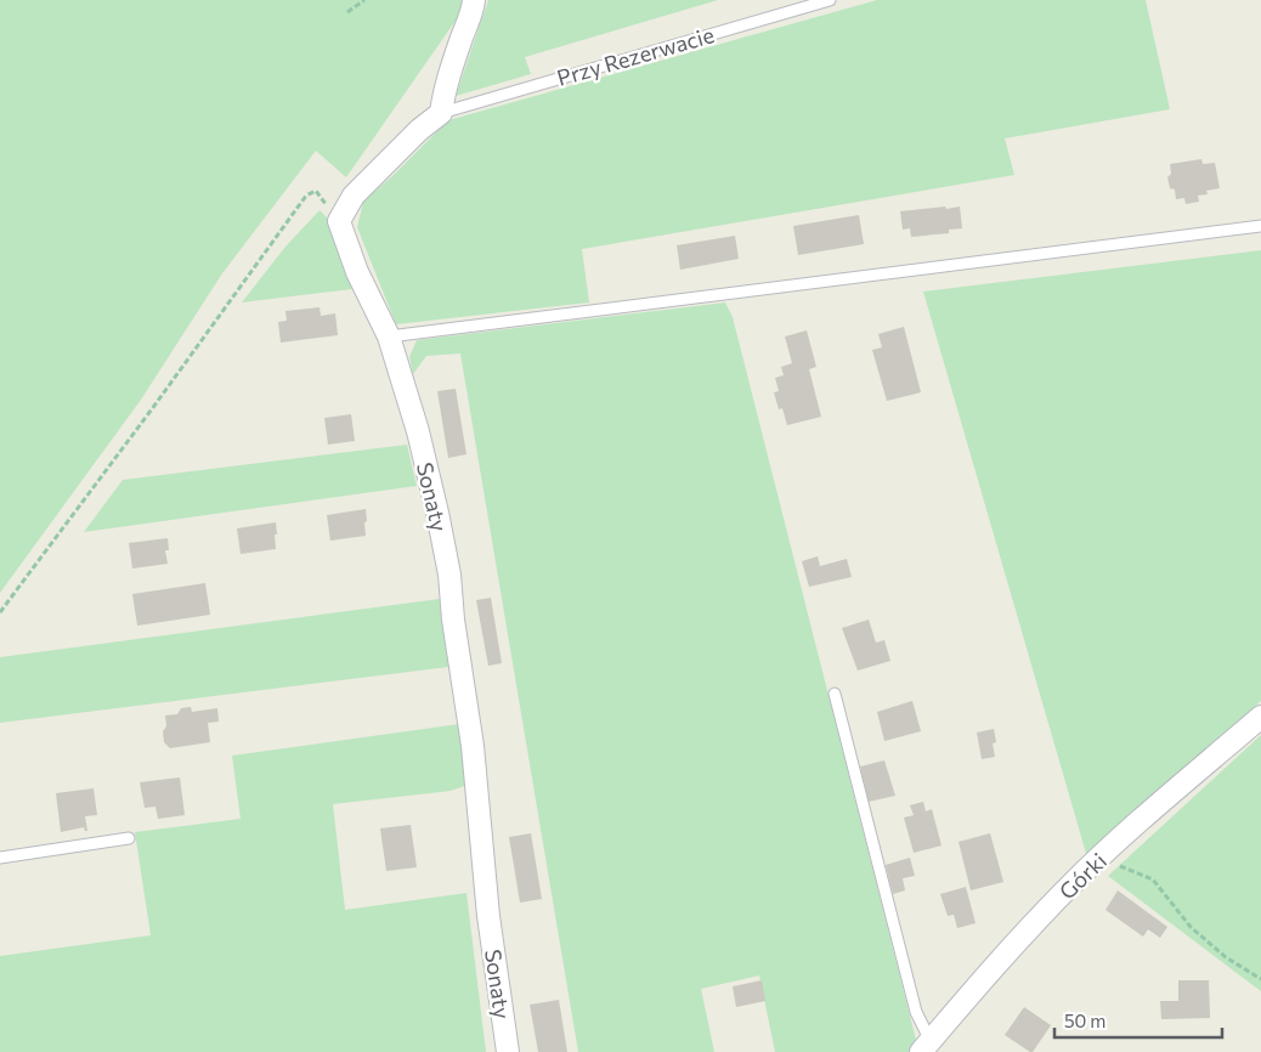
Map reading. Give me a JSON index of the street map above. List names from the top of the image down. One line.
{"streets":{"street":["Sonaty","Górki"],"lane":["Przy Rezerwacie"]},"scale_bar":"50 m"}
